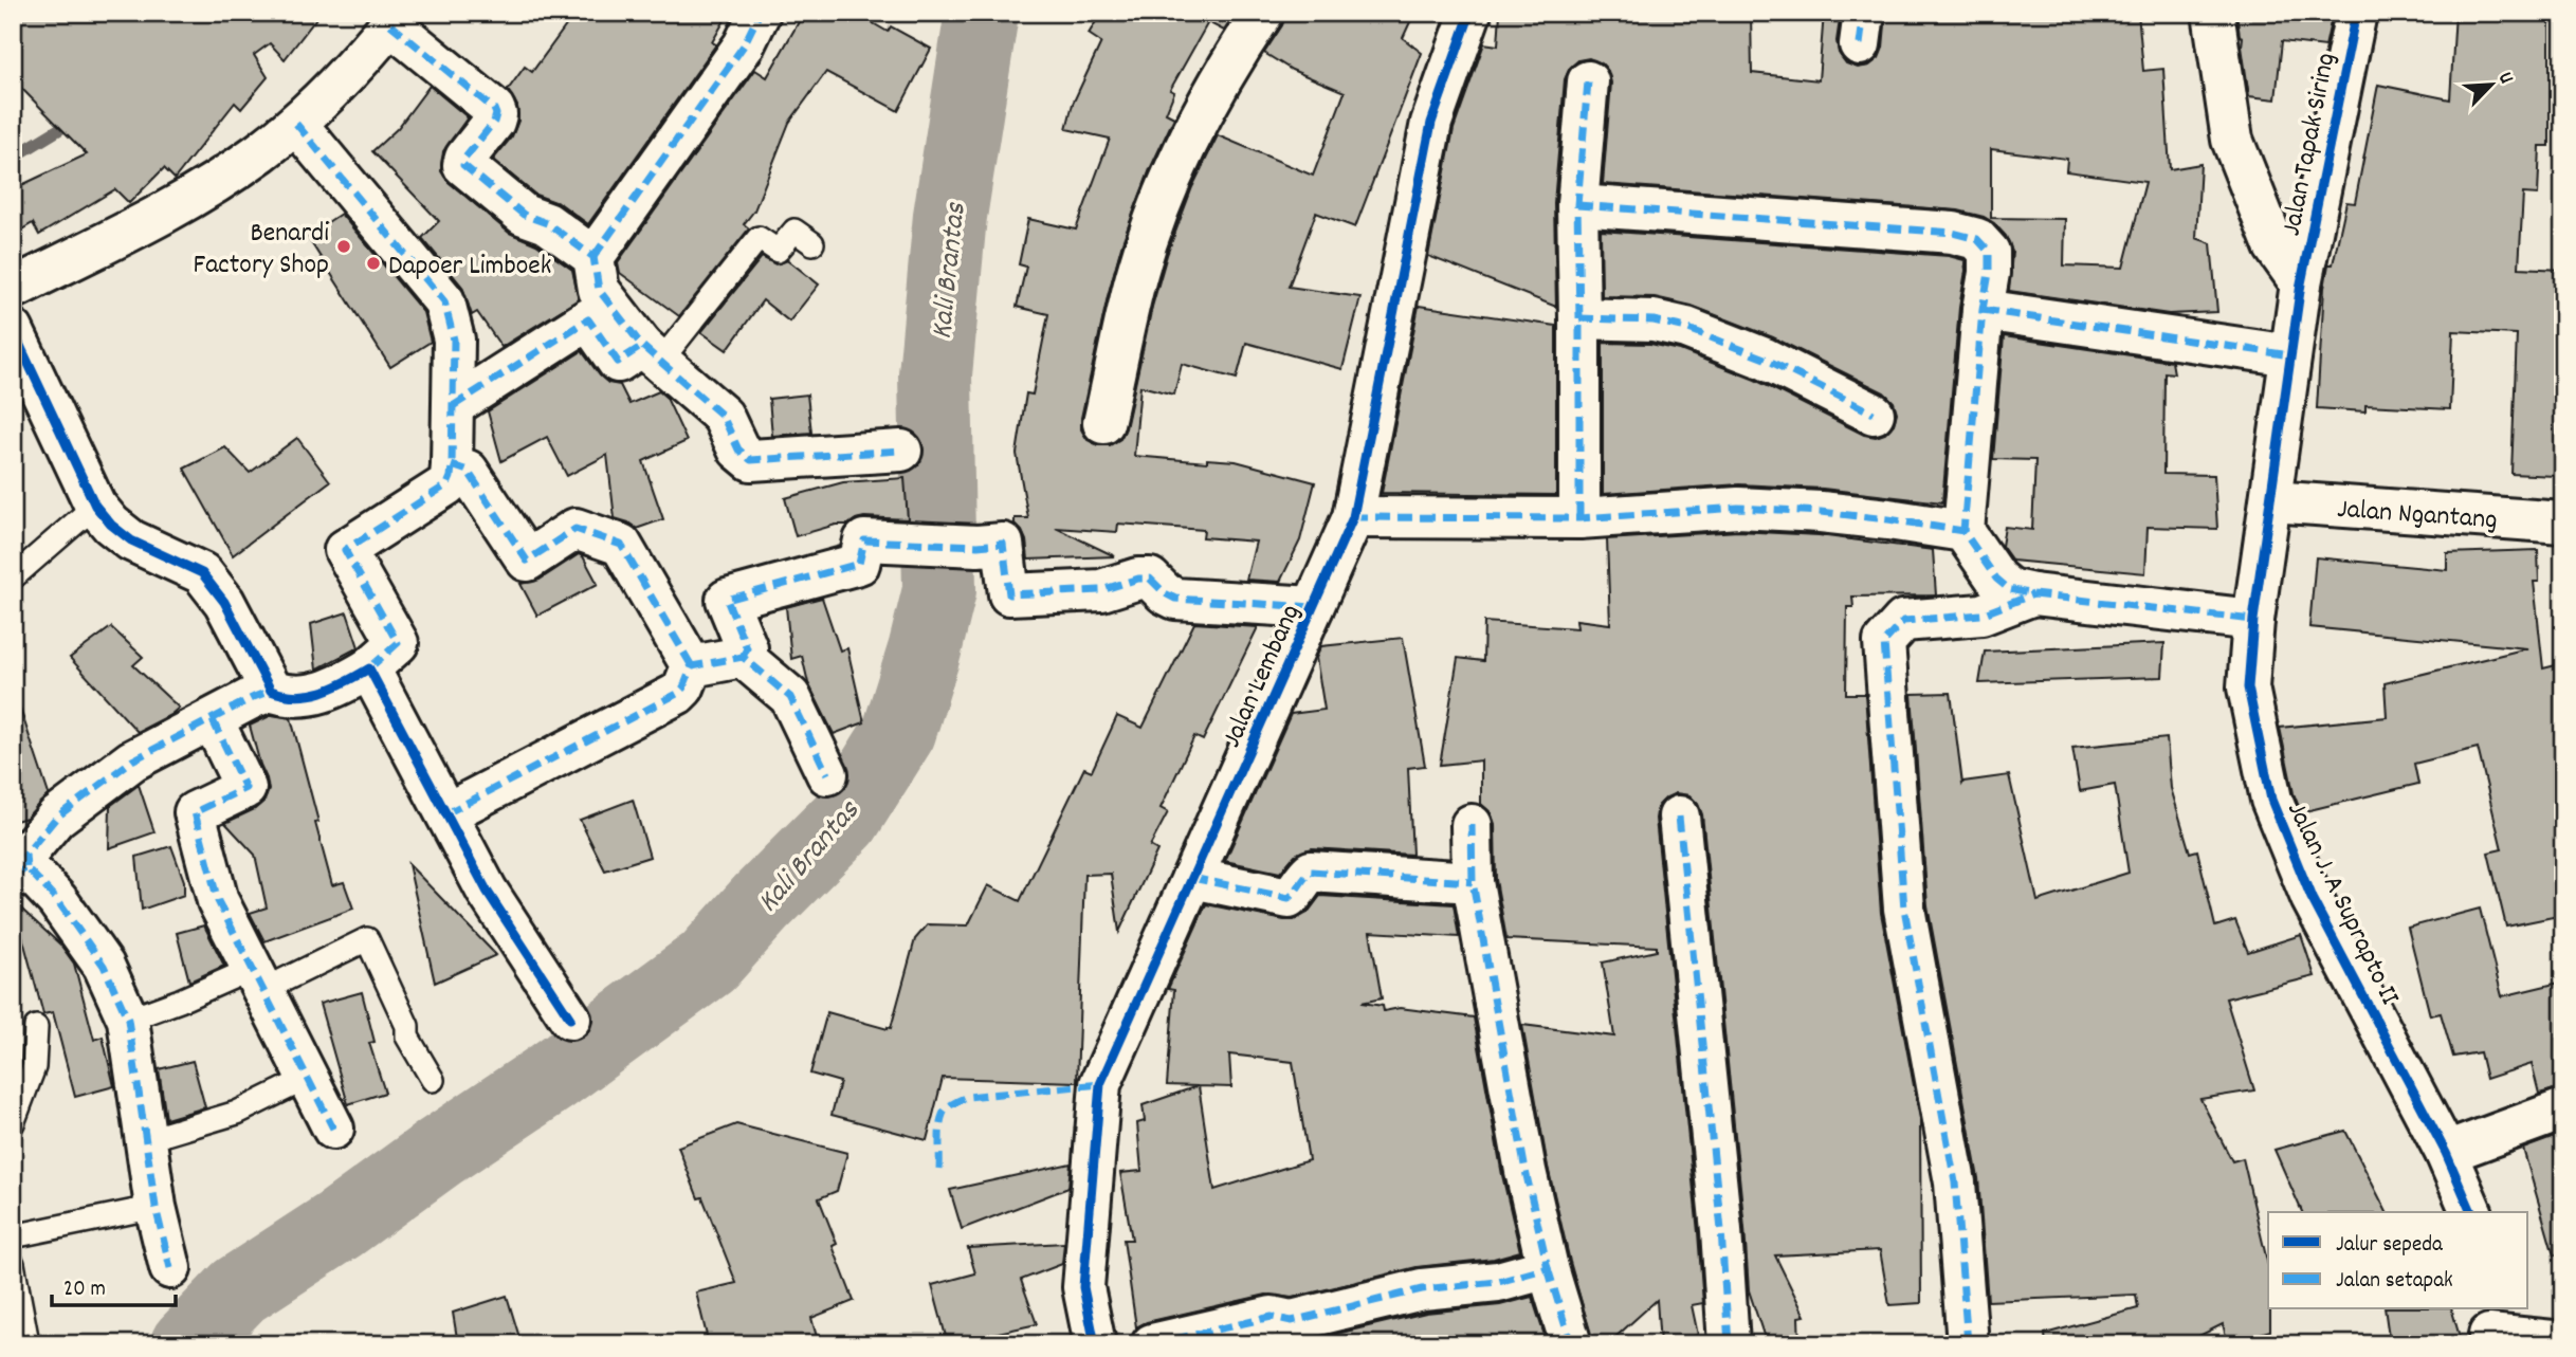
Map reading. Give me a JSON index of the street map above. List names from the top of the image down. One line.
{"streets":{"street":["Jalan Tapak Siring","Jalan Ngantang","Jalan Lembang","Jalan J. A Suprapto II"]},"crossings":[["Jalan Tapak Siring","Jalan J. A Suprapto II"],["Jalan Ngantang","Jalan J. A Suprapto II"]],"water":["Kali Brantas"],"places":["Benardi Factory Shop","Dapoer Limboek"],"legend":["Jalur sepeda","Jalan setapak"],"scale_bar":"20 m","north":"top right"}
